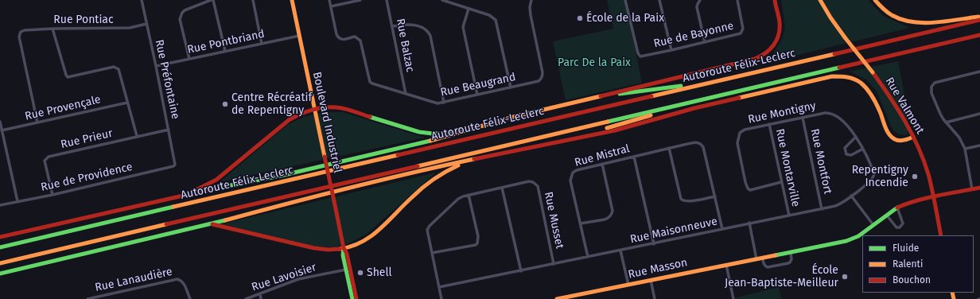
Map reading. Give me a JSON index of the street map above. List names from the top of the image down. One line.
{"streets":{"main road":["Autoroute Félix-Leclerc","Rue Valmont","Boulevard Industriel","Rue Masson"],"street":["Rue Pontiac","Rue de Bayonne","Rue Pontbriand","Rue Balzac","Rue Préfontaine","Rue Beaugrand","Rue Provençale","Rue Montigny","Rue Prieur","Rue Mistral","Rue Montfort","Rue Montarville","Rue de Providence","Rue Musset","Rue Maisonneuve","Rue Lavoisier","Rue Lanaudière"]},"crossings":[["Rue Pontiac","Rue Préfontaine"],["Rue Pontiac","Rue Provençale"],["Rue Pontbriand","Rue Préfontaine"],["Rue Pontbriand","Boulevard Industriel"],["Rue Balzac","Rue Beaugrand"],["Rue Préfontaine","Rue Prieur"],["Rue Préfontaine","Rue de Providence"],["Rue Valmont","Rue Masson"],["Rue Montigny","Rue Montfort"],["Rue Montigny","Rue Montarville"],["Rue Montigny","Rue Maisonneuve"],["Boulevard Industriel","Rue Lavoisier"],["Rue Prieur","Rue de Providence"],["Rue Mistral","Rue Maisonneuve"],["Rue Montfort","Rue Maisonneuve"],["Rue Montarville","Rue Maisonneuve"],["Rue Musset","Rue Maisonneuve"]],"parks":["Parc De la Paix"],"places":["École de la Paix","Centre Récréatif de Repentigny","Repentigny Incendie","Shell","École Jean-Baptiste-Meilleur"],"legend":["Fluide","Ralenti","Bouchon"]}
